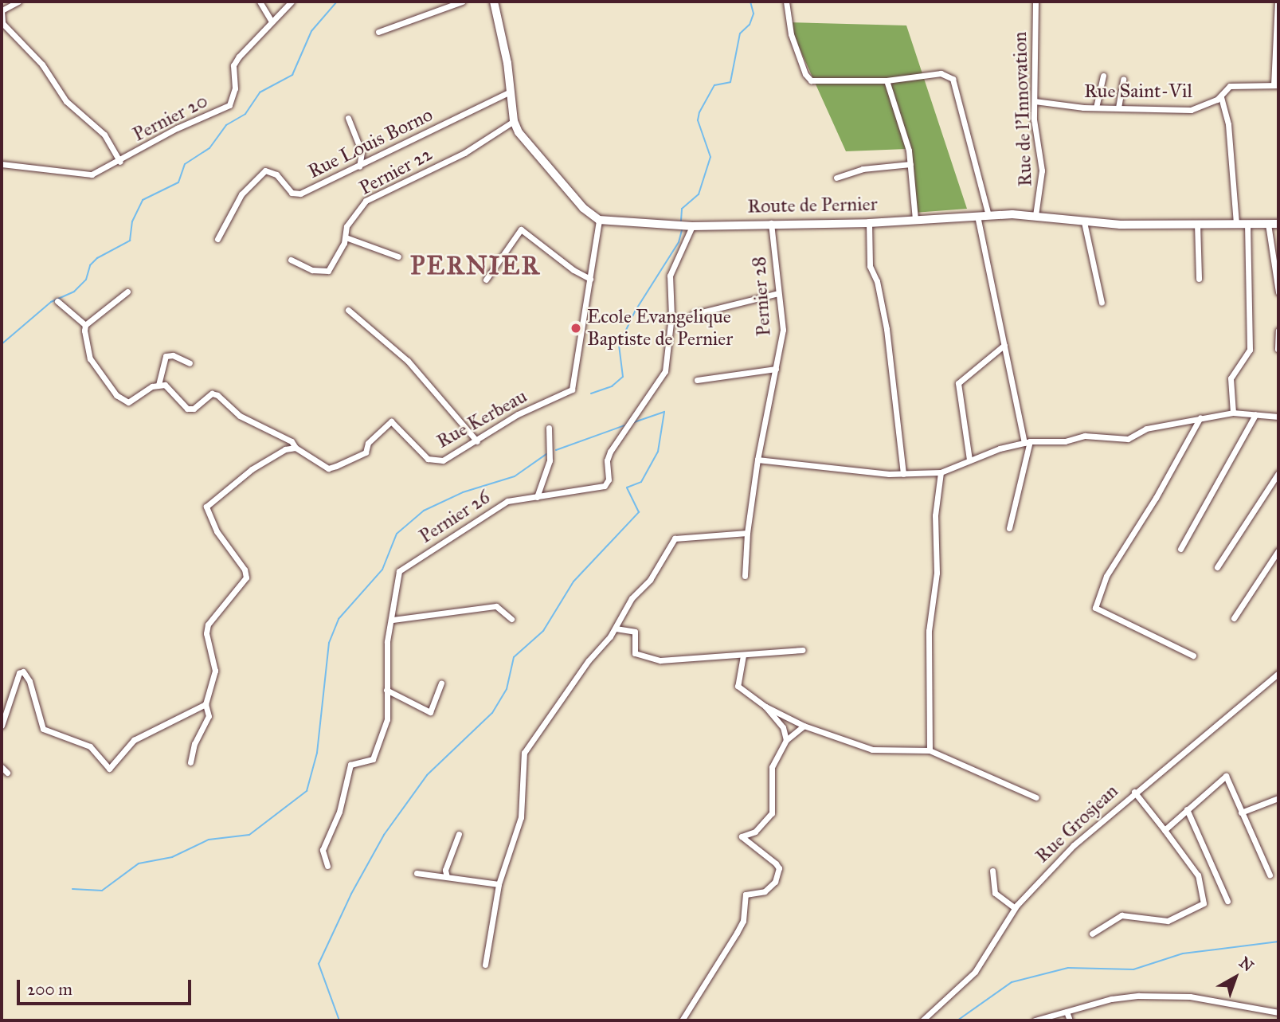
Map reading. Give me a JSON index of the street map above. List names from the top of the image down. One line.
{"streets":{"street":["Rue Saint-Vil","Rue de l'Innovation","Pernier 20","Rue Louis Borno","Pernier 22","Route de Pernier","Pernier 28","Rue Kerbeau","Pernier 26","Rue Grosjean"]},"crossings":[["Rue Saint-Vil","Rue de l'Innovation"],["Rue de l'Innovation","Route de Pernier"],["Route de Pernier","Pernier 28"],["Route de Pernier","Rue Kerbeau"],["Route de Pernier","Pernier 26"]],"districts":["PERNIER"],"places":["Ecole Evangelique Baptiste de Pernier"],"scale_bar":"200 m","north":"top right"}
